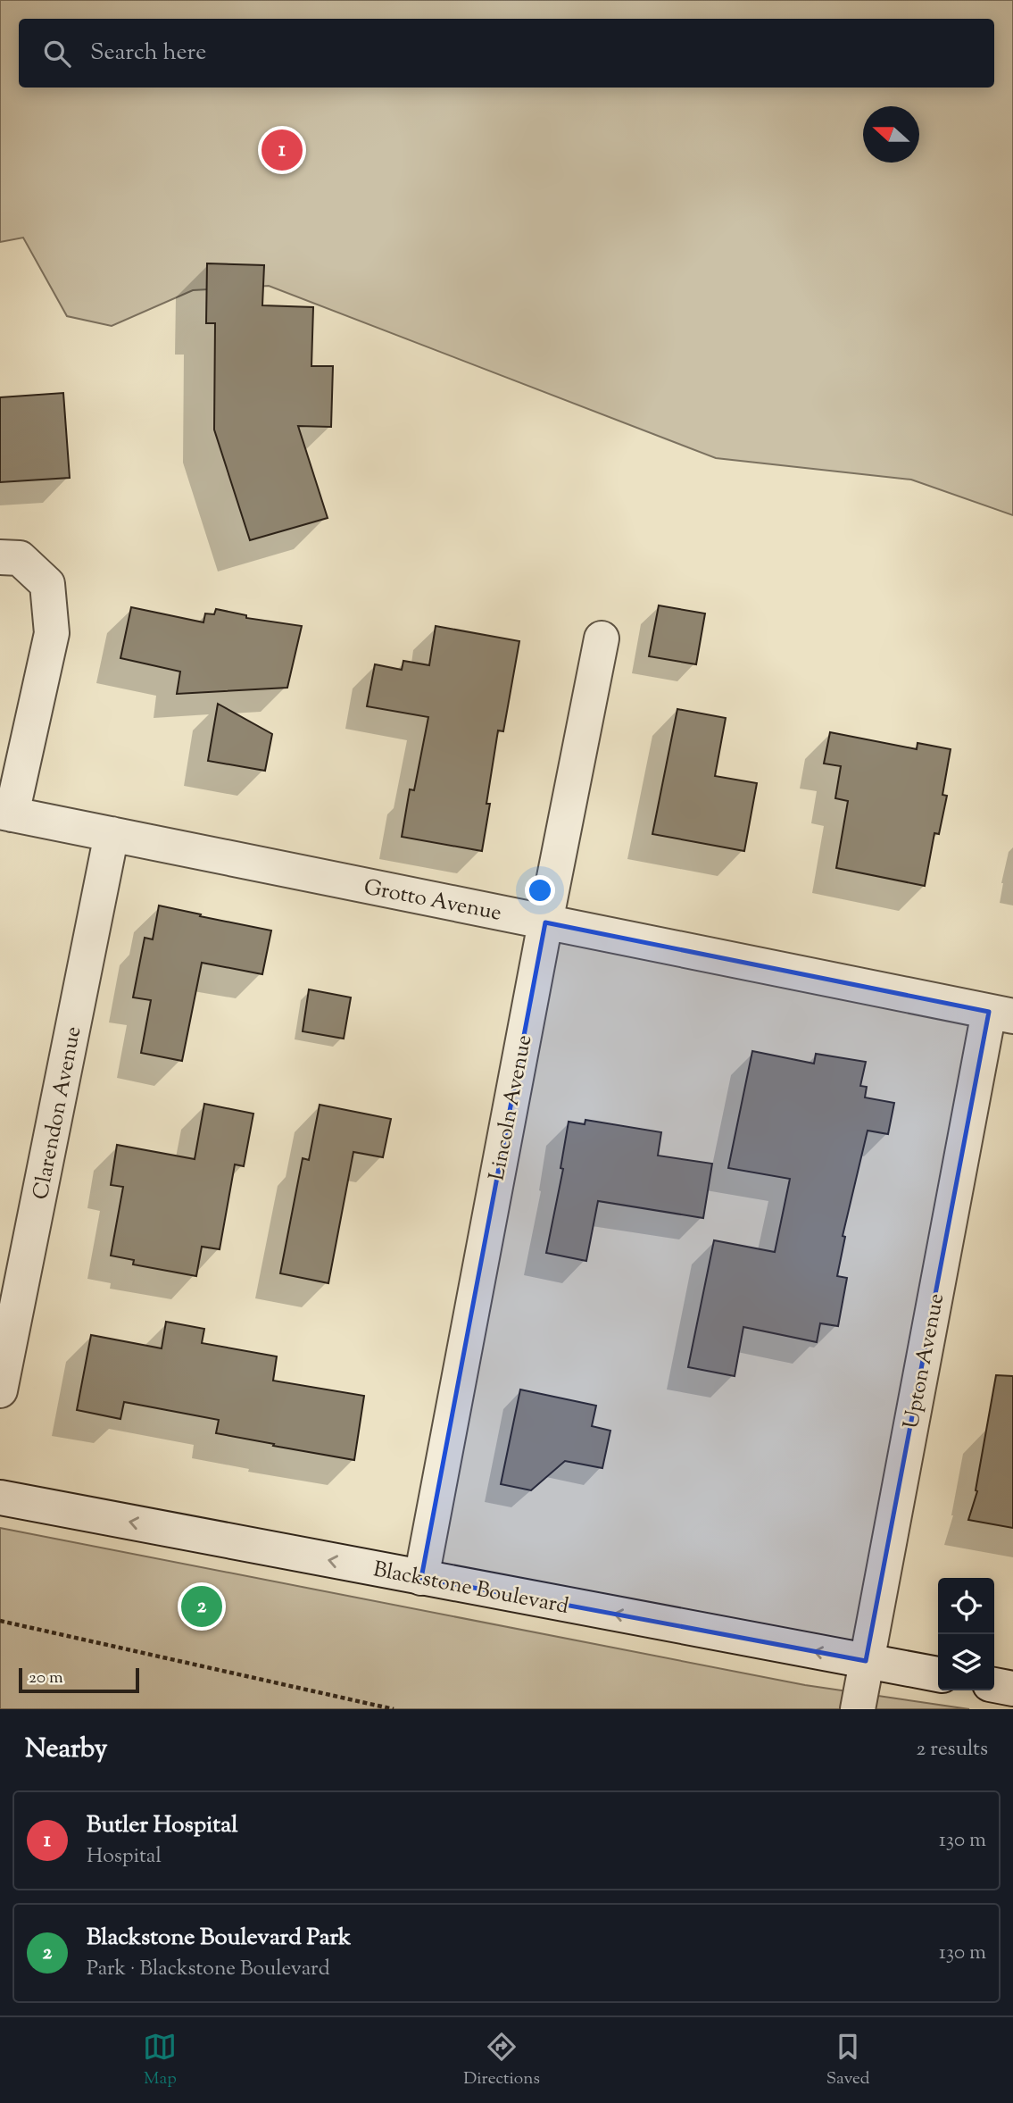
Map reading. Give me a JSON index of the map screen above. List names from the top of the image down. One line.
{"streets":{"street":["Grotto Avenue","Lincoln Avenue","Clarendon Avenue","Upton Avenue","Blackstone Boulevard"]},"crossings":[["Grotto Avenue","Lincoln Avenue"],["Grotto Avenue","Clarendon Avenue"],["Grotto Avenue","Upton Avenue"],["Lincoln Avenue","Blackstone Boulevard"],["Upton Avenue","Blackstone Boulevard"]],"one_way":["Blackstone Boulevard"],"scale_bar":"20 m","north":"left","page":{"search":"Search here","pins":["1","2"],"scale":"20 m","heading":["Nearby","2 results"],"list":[{"mark":"1","name":"Butler Hospital","note":"Hospital","value":"130 m"},{"mark":"2","name":"Blackstone Boulevard Park","note":"Park · Blackstone Boulevard","value":"130 m"}],"nav":["Map","Directions","Saved"]}}
